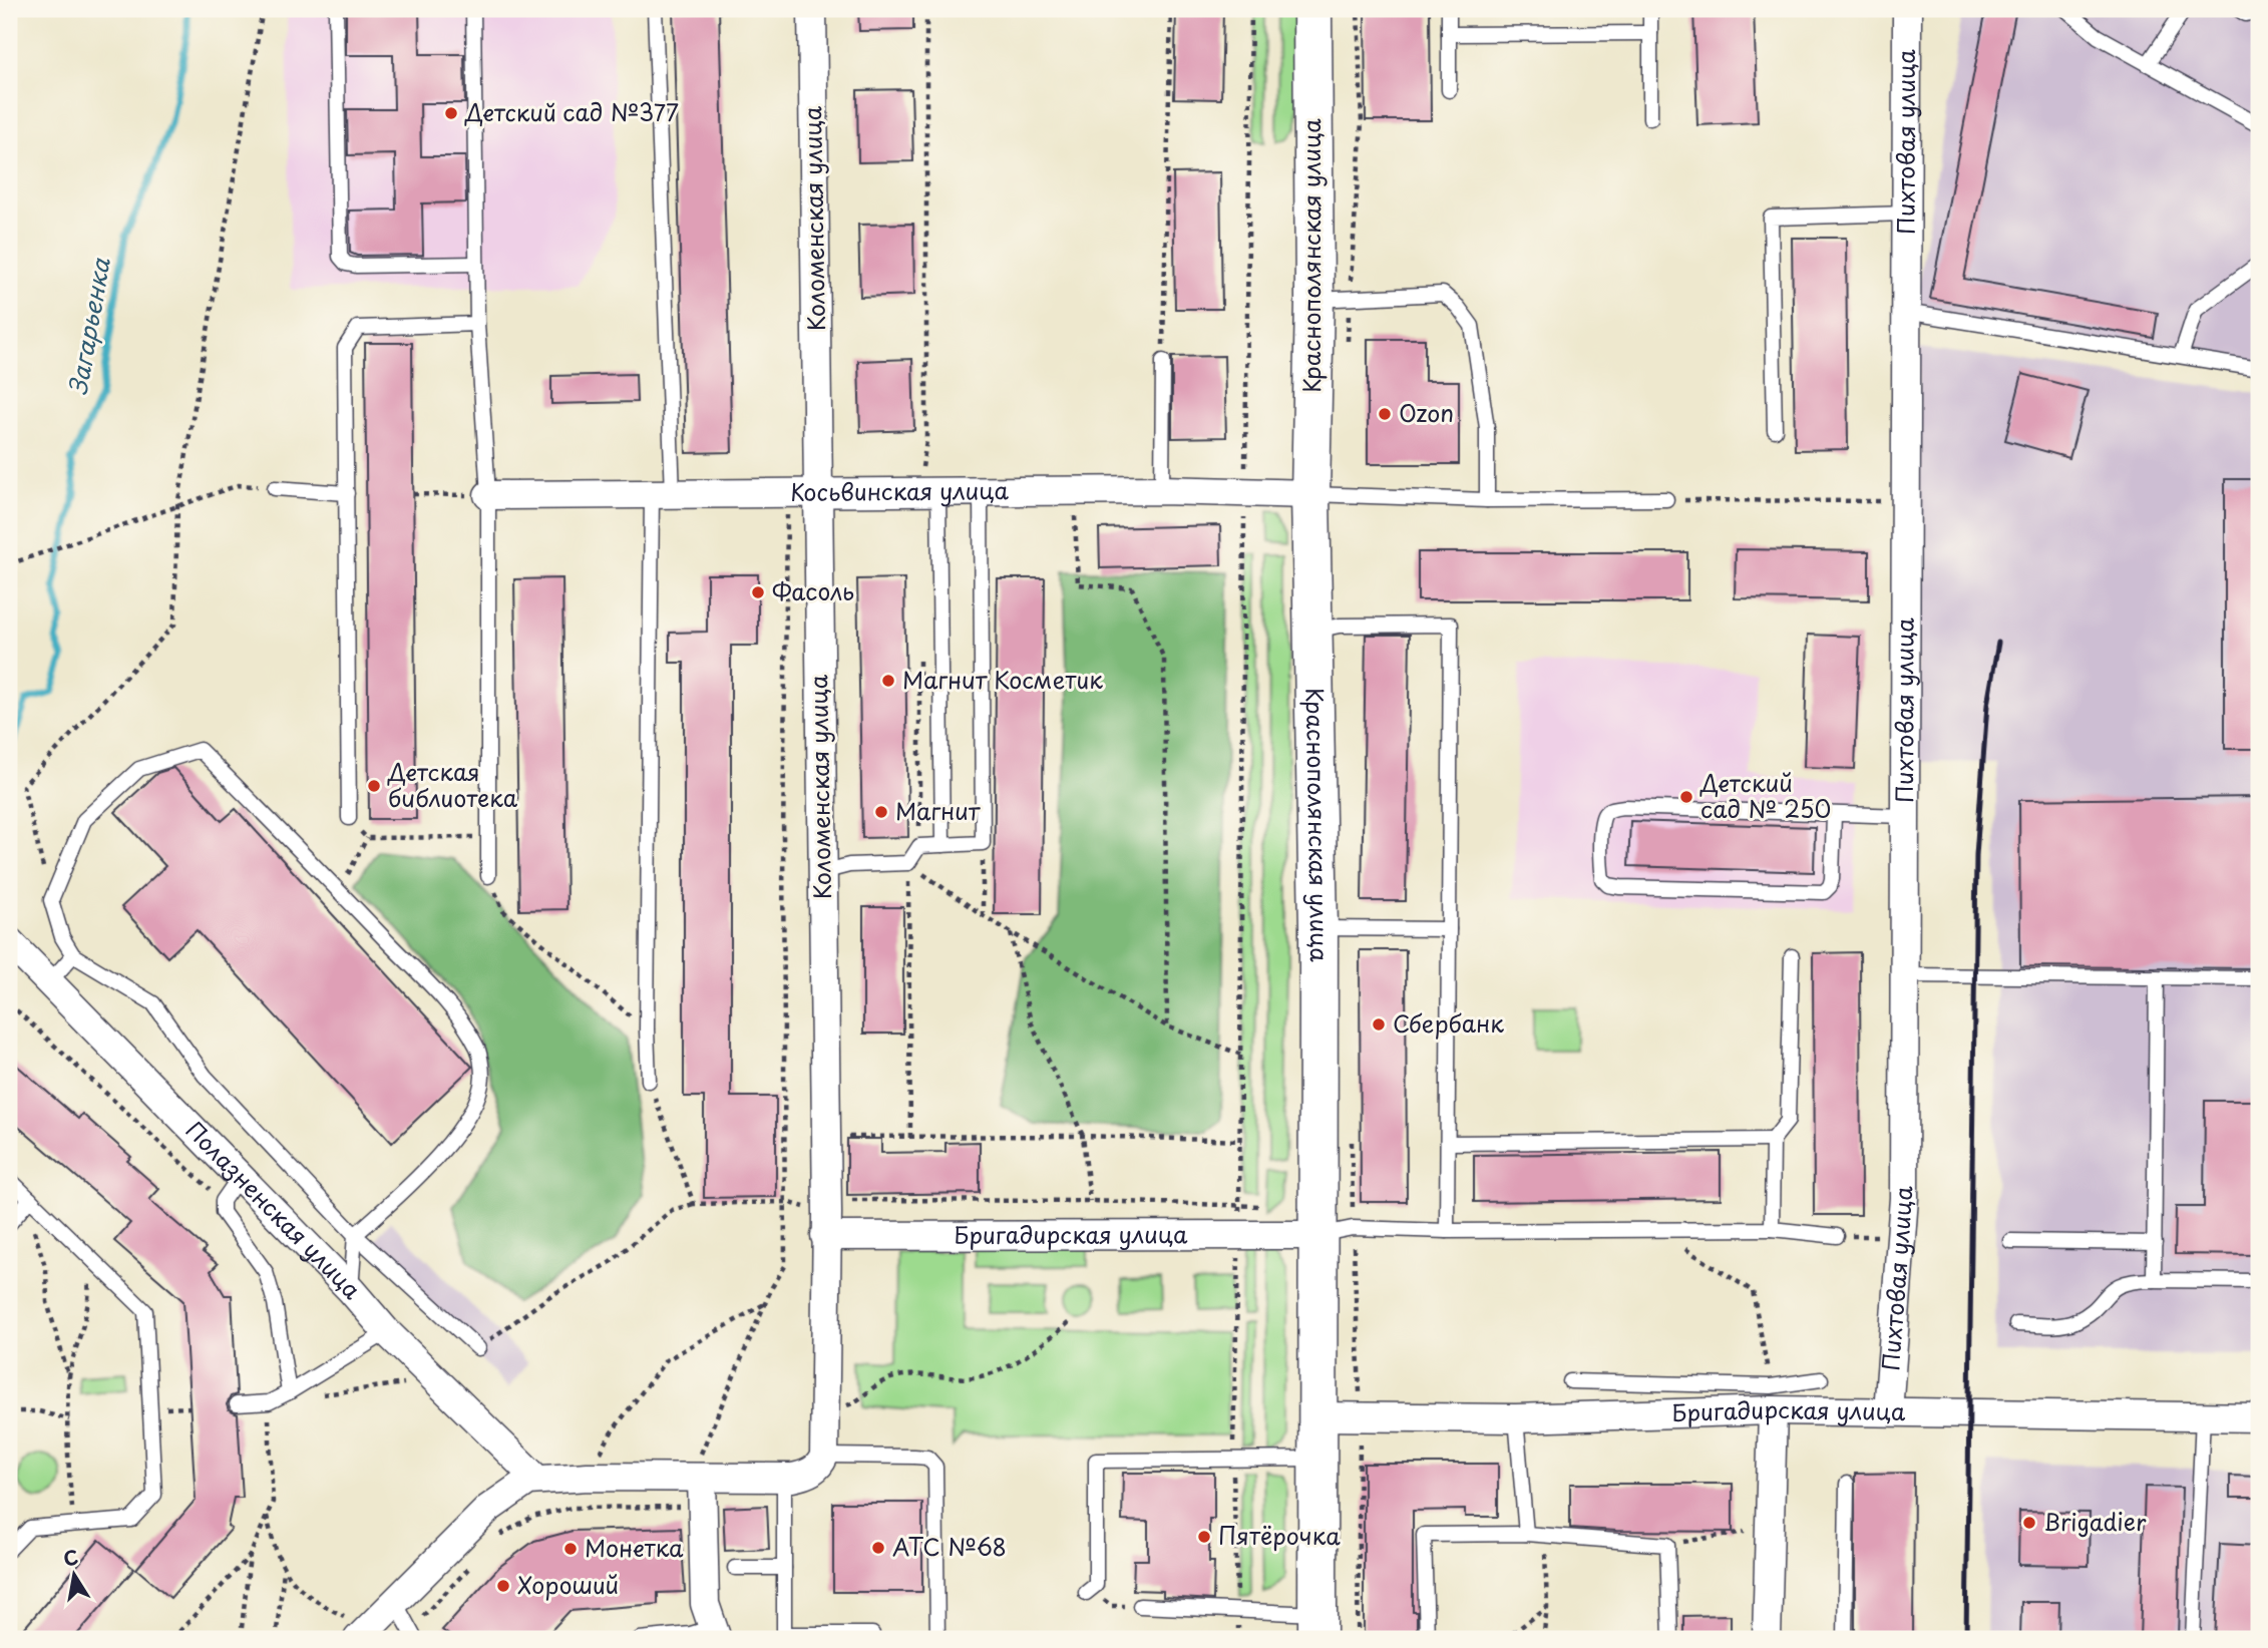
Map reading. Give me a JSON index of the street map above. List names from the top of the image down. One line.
{"streets":{"main road":["Краснополянская улица"],"street":["Пихтовая улица","Коломенская улица","Косьвинская улица","Полазненская улица","Бригадирская улица"]},"crossings":[["Пихтовая улица","Бригадирская улица"],["Коломенская улица","Косьвинская улица"],["Коломенская улица","Бригадирская улица"],["Краснополянская улица","Косьвинская улица"],["Краснополянская улица","Бригадирская улица"]],"water":["Загарьенка"],"places":["Детский сад №377","Ozon","Фасоль","Магнит Косметик","Детская библиотека","Детский сад № 250","Магнит","Сбербанк","Brigadier","Пятёрочка","АТС №68","Монетка","Хороший"],"north":"top"}
